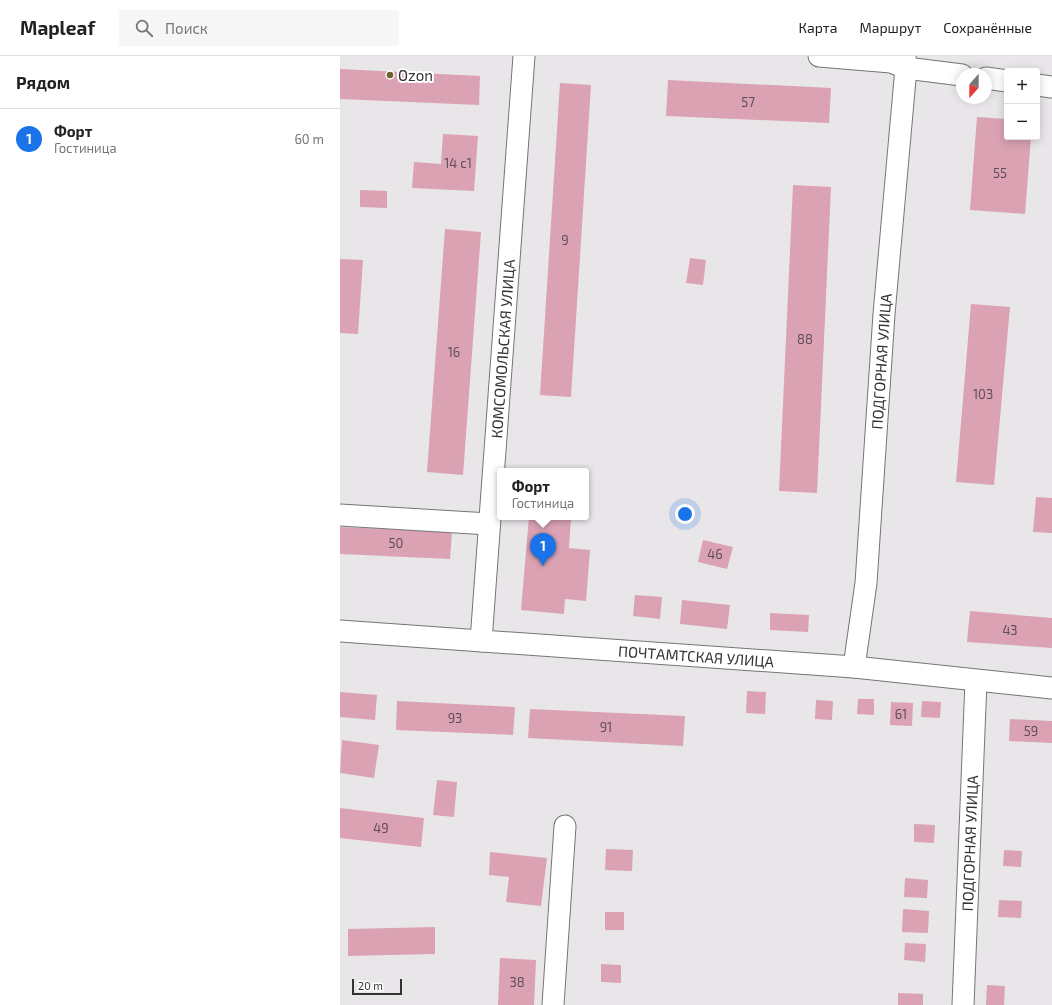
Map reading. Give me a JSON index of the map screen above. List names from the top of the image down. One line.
{"streets":{"street":["КОМСОМОЛЬСКАЯ УЛИЦА","ПОДГОРНАЯ УЛИЦА","ПОЧТАМТСКАЯ УЛИЦА"]},"crossings":[["КОМСОМОЛЬСКАЯ УЛИЦА","ПОЧТАМТСКАЯ УЛИЦА"],["ПОДГОРНАЯ УЛИЦА","ПОЧТАМТСКАЯ УЛИЦА"]],"places":["Ozon"],"house_numbers":["57","14 с1","55","9","88","16","103","50","46","43","61","93","91","59","49","38"],"scale_bar":"20 m","north":"bottom","page":{"header":"Mapleaf","search":"Поиск","nav":["Карта","Маршрут","Сохранённые"],"heading":"Рядом","map_buttons":["+","−"],"list":[{"mark":"1","name":"Форт","note":"Гостиница","value":"60 m"}],"popup":["Форт","Гостиница"],"pins":"1","scale":"20 m"}}
